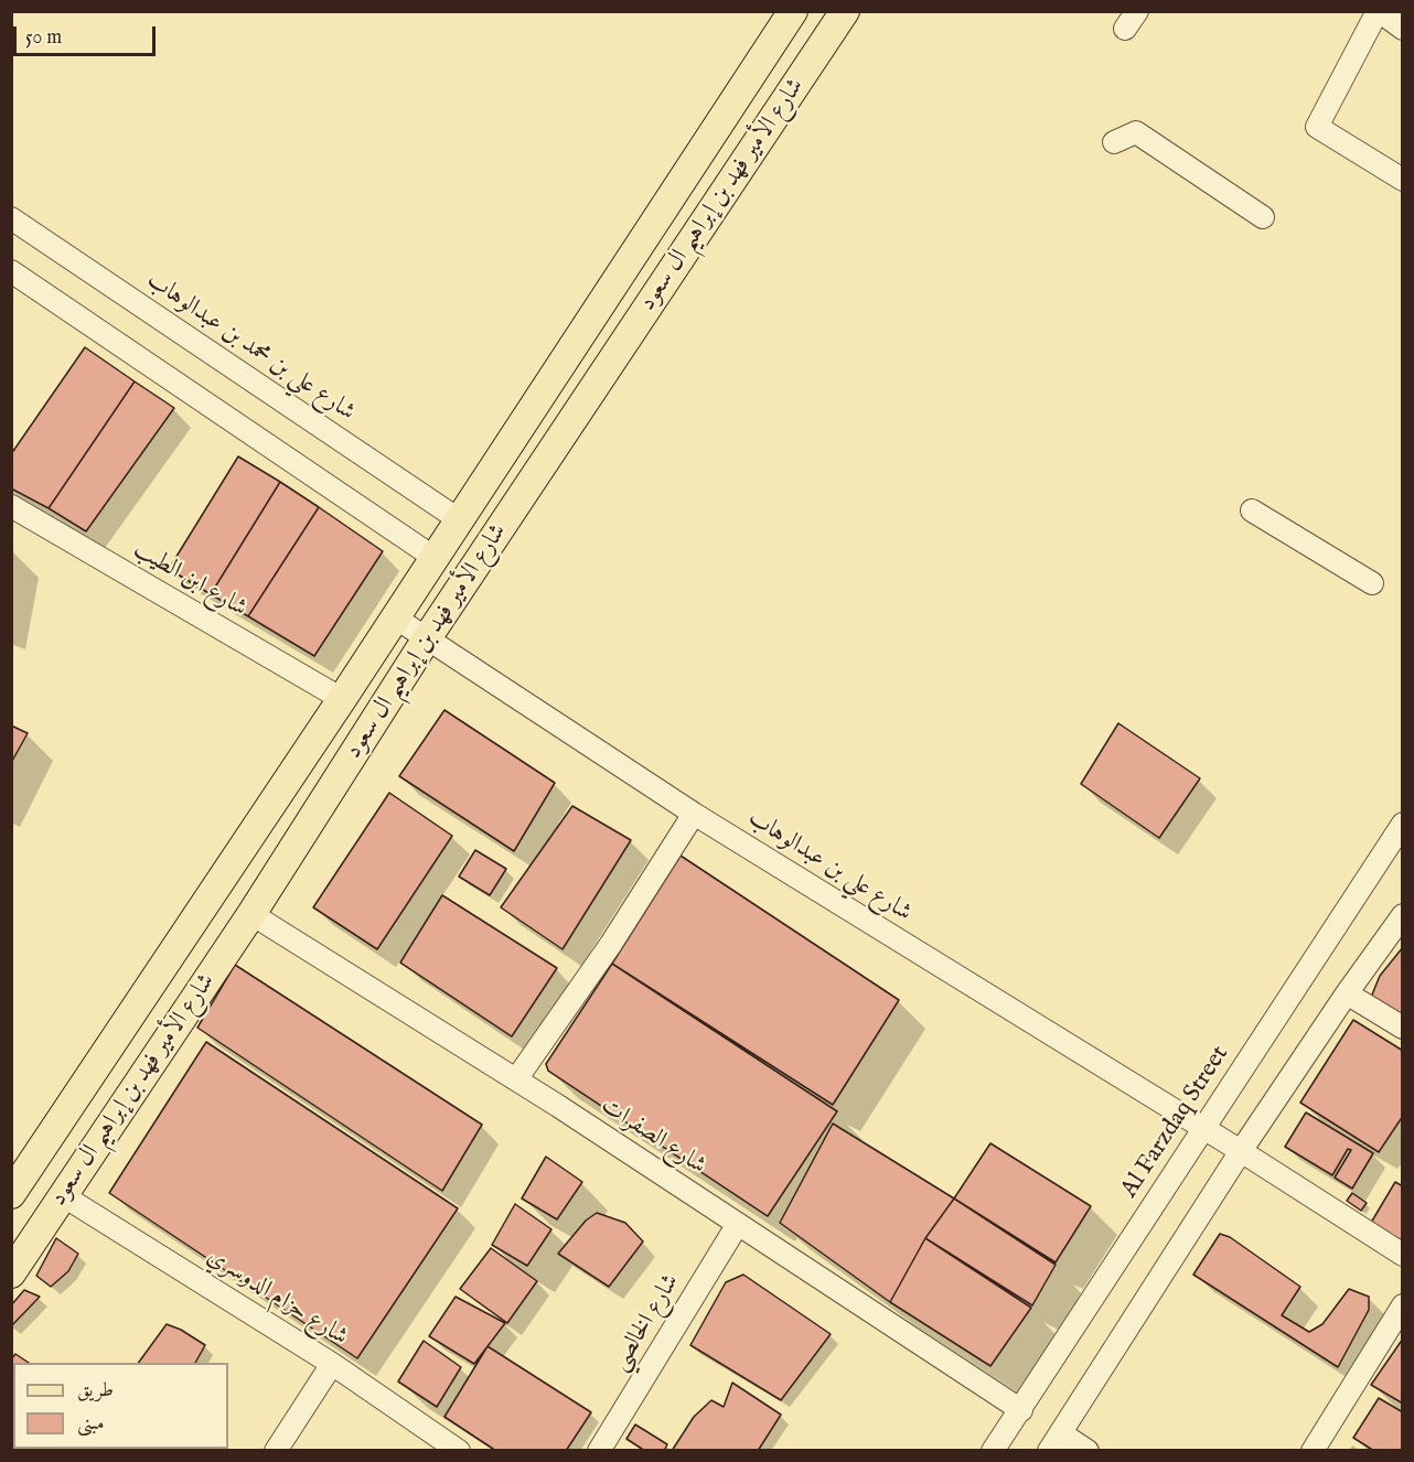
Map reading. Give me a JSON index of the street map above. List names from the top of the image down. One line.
{"streets":{"main road":["شارع الأمير فهد بن إبراهيم ال سعود"],"street":["شارع علي بن محمد بن عبدالوهاب","شارع ابن الطيب","شارع علي بن عبدالوهاب","Al Farzdaq Street","شارع الصفرات","شارع حزام الدوسري","شارع الخالصي"]},"crossings":[["شارع الأمير فهد بن إبراهيم ال سعود","شارع علي بن محمد بن عبدالوهاب"],["شارع الأمير فهد بن إبراهيم ال سعود","شارع ابن الطيب"],["شارع الأمير فهد بن إبراهيم ال سعود","شارع علي بن عبدالوهاب"],["شارع الأمير فهد بن إبراهيم ال سعود","شارع الصفرات"],["شارع الأمير فهد بن إبراهيم ال سعود","شارع حزام الدوسري"],["شارع علي بن عبدالوهاب","Al Farzdaq Street"],["Al Farzdaq Street","شارع الصفرات"],["شارع الصفرات","شارع الخالصي"]],"legend":["طريق","مبنى"],"scale_bar":"50 m"}
